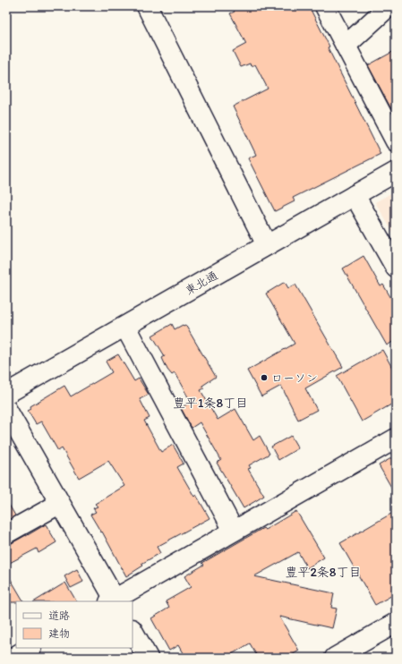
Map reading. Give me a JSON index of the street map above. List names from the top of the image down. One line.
{"streets":{"street":["東北通"]},"districts":["豊平1条8丁目","豊平2条8丁目"],"places":["ローソン"],"legend":["道路","建物"]}
